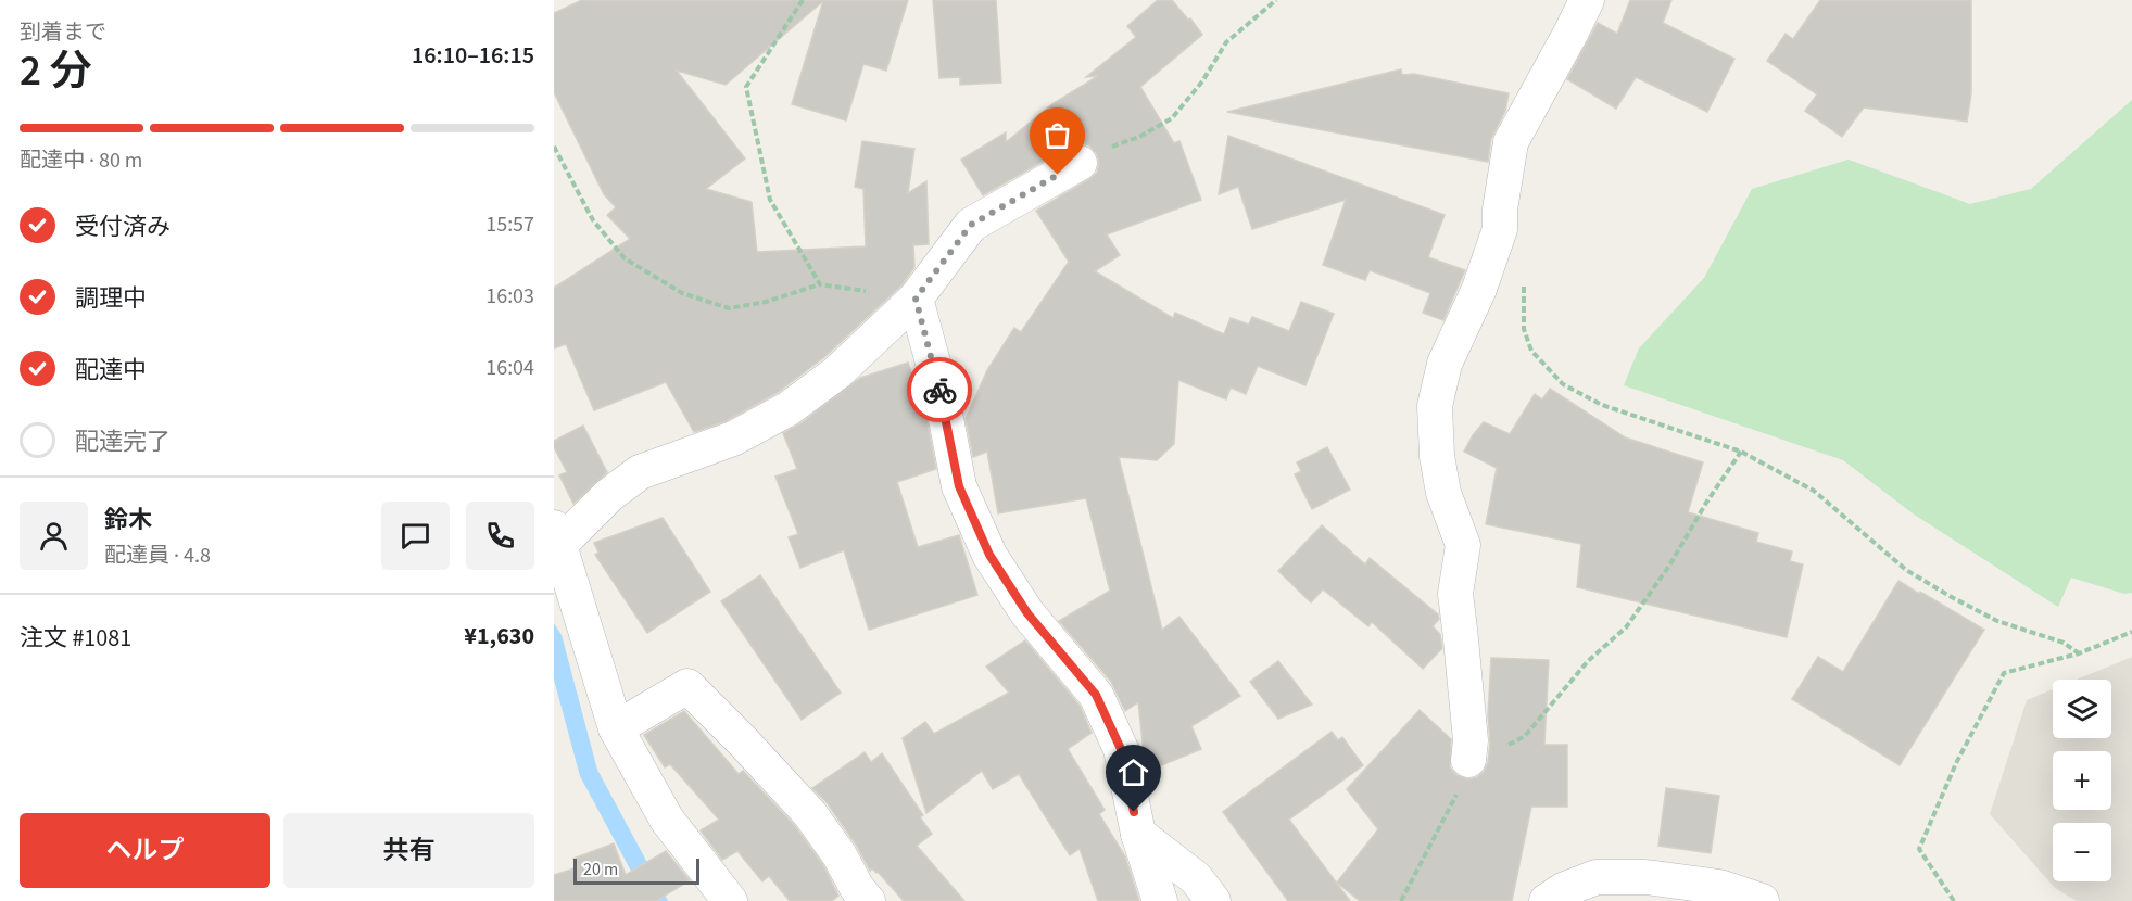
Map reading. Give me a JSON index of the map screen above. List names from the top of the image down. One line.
{"scale_bar":"20 m","page":{"heading":["2 分","到着まで","16:10–16:15"],"panel":["鈴木","配達員 · 4.8","注文 #1081","¥1,630"],"bar":"配達中 · 80 m","list":[["受付済み","15:57"],["調理中","16:03"],["配達中","16:04"],"配達完了"],"map_buttons":["+","−"],"buttons":["ヘルプ","共有"],"scale":"20 m"}}
